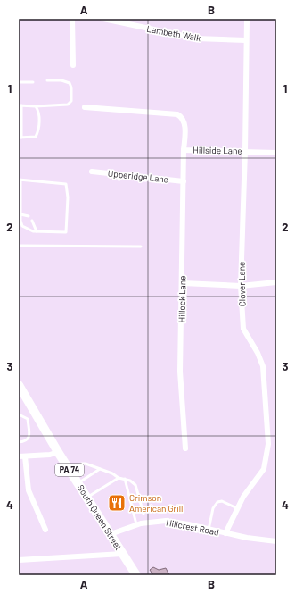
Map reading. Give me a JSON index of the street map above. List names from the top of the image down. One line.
{"streets":{"main road":["PA 74","South Queen Street"],"street":["Lambeth Walk","Hillside Lane","Upperidge Lane","Clover Lane","Hillock Lane","Hillcrest Road"]},"crossings":[["Lambeth Walk","Clover Lane"],["Hillside Lane","Clover Lane"],["Hillside Lane","Hillock Lane"],["Upperidge Lane","Hillock Lane"],["Clover Lane","Hillcrest Road"],["South Queen Street","Hillcrest Road"]],"places":{"restaurant":["Crimson American Grill"]},"grid":{"columns":["A","B"],"rows":["1","2","3","4"]}}
